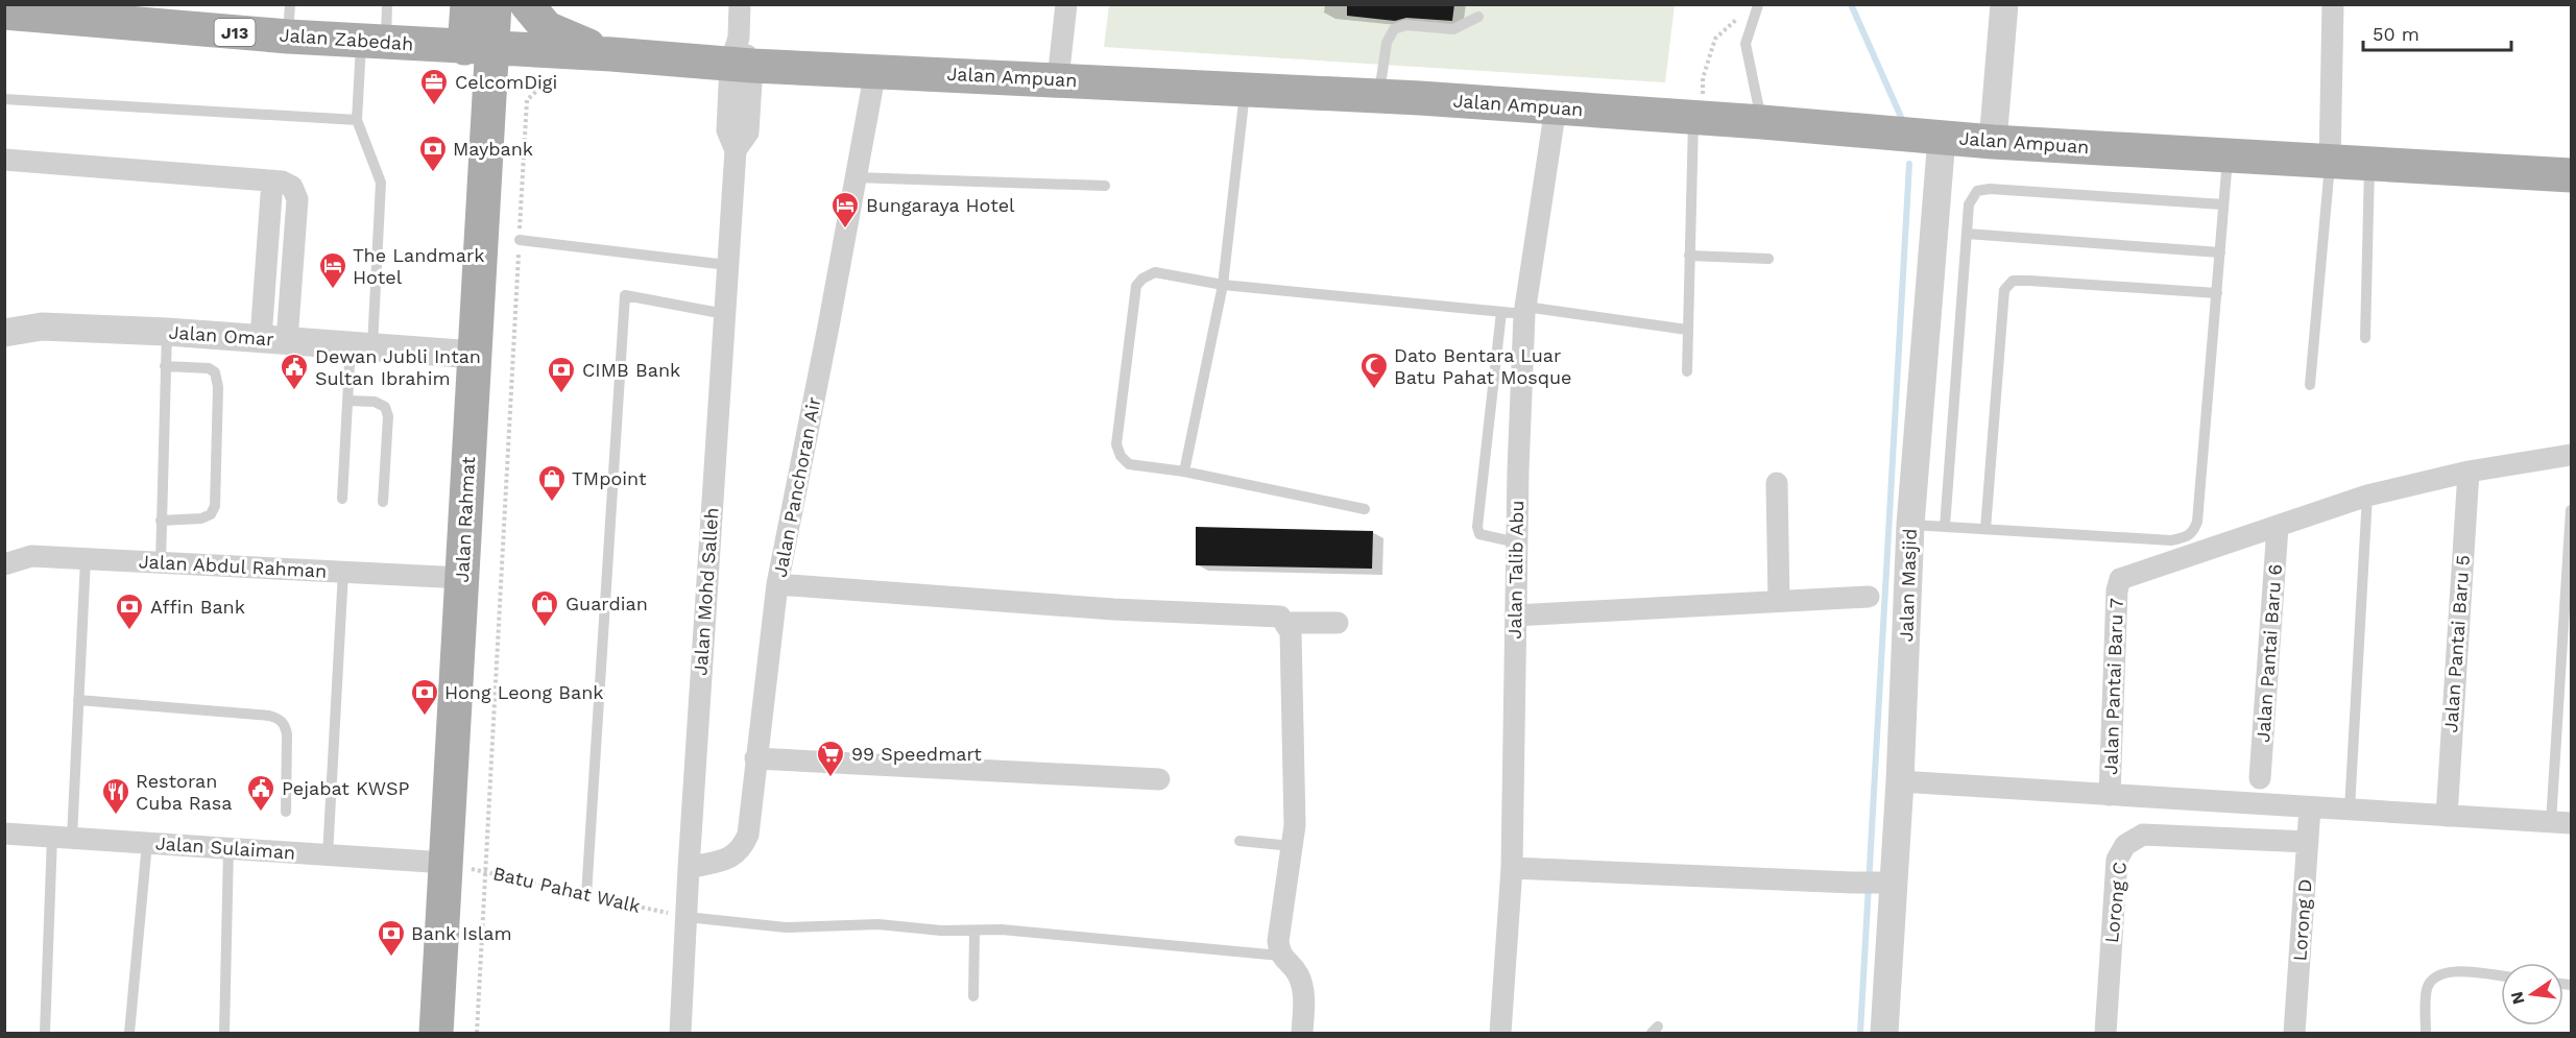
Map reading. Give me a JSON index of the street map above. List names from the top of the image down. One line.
{"streets":{"main road":["J13","Jalan Zabedah","Jalan Ampuan","Jalan Rahmat"],"street":["Jalan Omar","Jalan Panchoran Air","Jalan Abdul Rahman","Jalan Talib Abu","Jalan Masjid","Jalan Mohd Salleh","Jalan Pantai Baru 5","Jalan Pantai Baru 6","Jalan Pantai Baru 7","Jalan Sulaiman","Lorong C","Lorong D"],"path":["Batu Pahat Walk"]},"crossings":[["Jalan Zabedah","Jalan Ampuan"],["Jalan Zabedah","Jalan Rahmat"],["Jalan Ampuan","Jalan Panchoran Air"],["Jalan Ampuan","Jalan Rahmat"],["Jalan Ampuan","Jalan Talib Abu"],["Jalan Ampuan","Jalan Masjid"],["Jalan Ampuan","Jalan Mohd Salleh"],["Jalan Omar","Jalan Rahmat"],["Jalan Panchoran Air","Jalan Mohd Salleh"],["Jalan Rahmat","Jalan Abdul Rahman"],["Jalan Rahmat","Jalan Sulaiman"],["Jalan Rahmat","Batu Pahat Walk"],["Jalan Mohd Salleh","Batu Pahat Walk"],["Jalan Pantai Baru 6","Jalan Pantai Baru 7"],["Jalan Sulaiman","Batu Pahat Walk"],["Lorong C","Lorong D"]],"places":{"office":["CelcomDigi"],"bank":["Maybank","CIMB Bank","Affin Bank","Hong Leong Bank","Bank Islam"],"hotel":["Bungaraya Hotel","The Landmark Hotel"],"mosque":["Dato Bentara Luar Batu Pahat Mosque"],"public building":["Dewan Jubli Intan Sultan Ibrahim","Pejabat KWSP"],"shop":["TMpoint","Guardian"],"supermarket":["99 Speedmart"],"restaurant":["Restoran Cuba Rasa"]},"scale_bar":"50 m","north":"left"}
